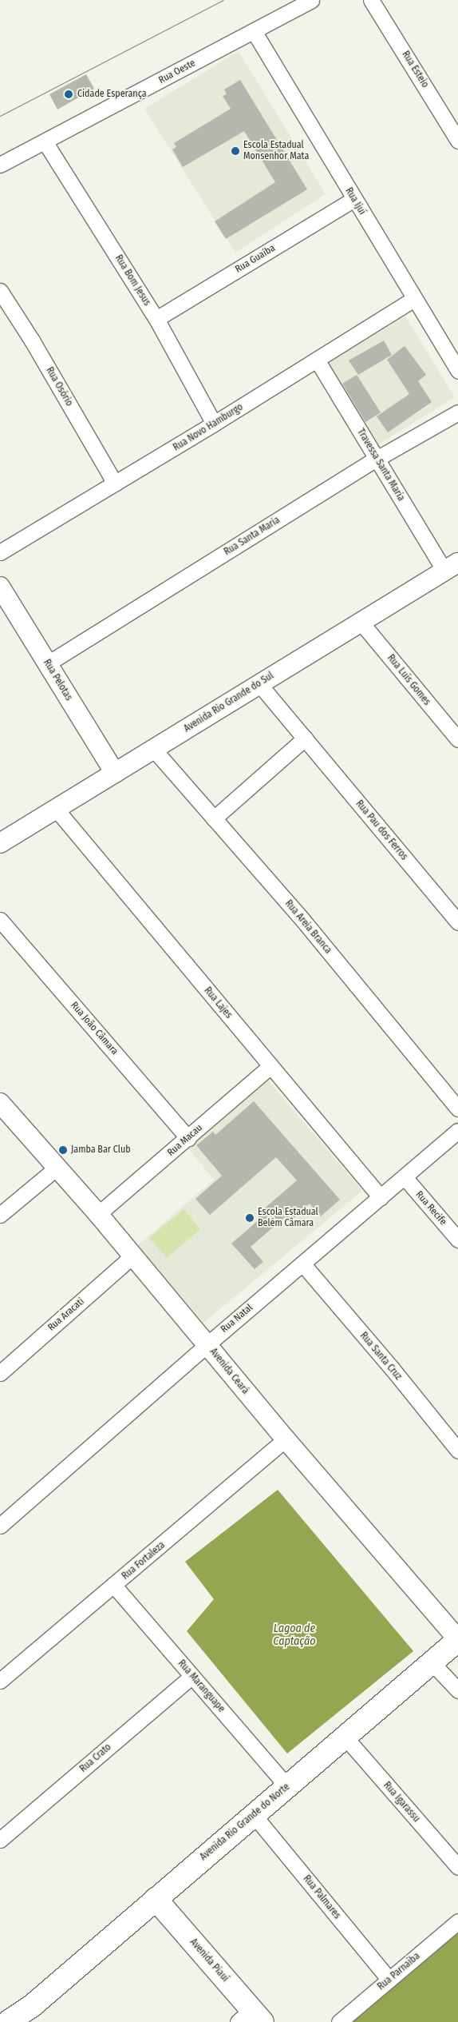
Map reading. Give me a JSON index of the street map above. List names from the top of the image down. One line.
{"streets":{"main road":["Avenida Rio Grande do Norte","Avenida Piauí"],"street":["Rua Esteio","Rua Oeste","Rua Ijuí","Rua Guaíba","Rua Bom Jesus","Rua Osório","Rua Novo Hamburgo","Travessa Santa Maria","Rua Santa Maria","Rua Pelotas","Rua Luís Gomes","Avenida Rio Grande do Sul","Rua Pau dos Ferros","Rua Areia Branca","Rua Lajes","Rua João Câmara","Rua Macau","Rua Recife","Rua Aracati","Rua Natal","Rua Santa Cruz","Avenida Ceará","Rua Fortaleza","Rua Maranguape","Rua Crato","Rua Igarassu","Rua Palmares","Rua Parnaíba"]},"crossings":[["Rua Oeste","Rua Ijuí"],["Rua Oeste","Rua Bom Jesus"],["Rua Ijuí","Rua Guaíba"],["Rua Ijuí","Rua Novo Hamburgo"],["Rua Guaíba","Rua Bom Jesus"],["Rua Bom Jesus","Rua Novo Hamburgo"],["Rua Osório","Rua Novo Hamburgo"],["Rua Novo Hamburgo","Travessa Santa Maria"],["Travessa Santa Maria","Rua Santa Maria"],["Travessa Santa Maria","Avenida Rio Grande do Sul"],["Rua Santa Maria","Rua Pelotas"],["Rua Pelotas","Avenida Rio Grande do Sul"],["Rua Luís Gomes","Avenida Rio Grande do Sul"],["Avenida Rio Grande do Sul","Rua Pau dos Ferros"],["Avenida Rio Grande do Sul","Rua Areia Branca"],["Avenida Rio Grande do Sul","Rua Lajes"],["Rua Lajes","Rua Macau"],["Rua Lajes","Rua Natal"],["Rua João Câmara","Rua Macau"],["Rua Macau","Avenida Ceará"],["Rua Recife","Rua Natal"],["Rua Aracati","Avenida Ceará"],["Rua Natal","Rua Santa Cruz"],["Rua Natal","Avenida Ceará"],["Avenida Ceará","Rua Fortaleza"],["Avenida Ceará","Avenida Rio Grande do Norte"],["Rua Fortaleza","Rua Maranguape"],["Rua Maranguape","Rua Crato"],["Rua Maranguape","Avenida Rio Grande do Norte"],["Rua Igarassu","Avenida Rio Grande do Norte"],["Avenida Rio Grande do Norte","Rua Palmares"],["Avenida Rio Grande do Norte","Avenida Piauí"],["Rua Palmares","Rua Parnaíba"]],"water":["Lagoa de Captação"],"places":["Cidade Esperança","Escola Estadual Monsenhor Mata","Jamba Bar Club","Escola Estadual Belém Câmara"]}
